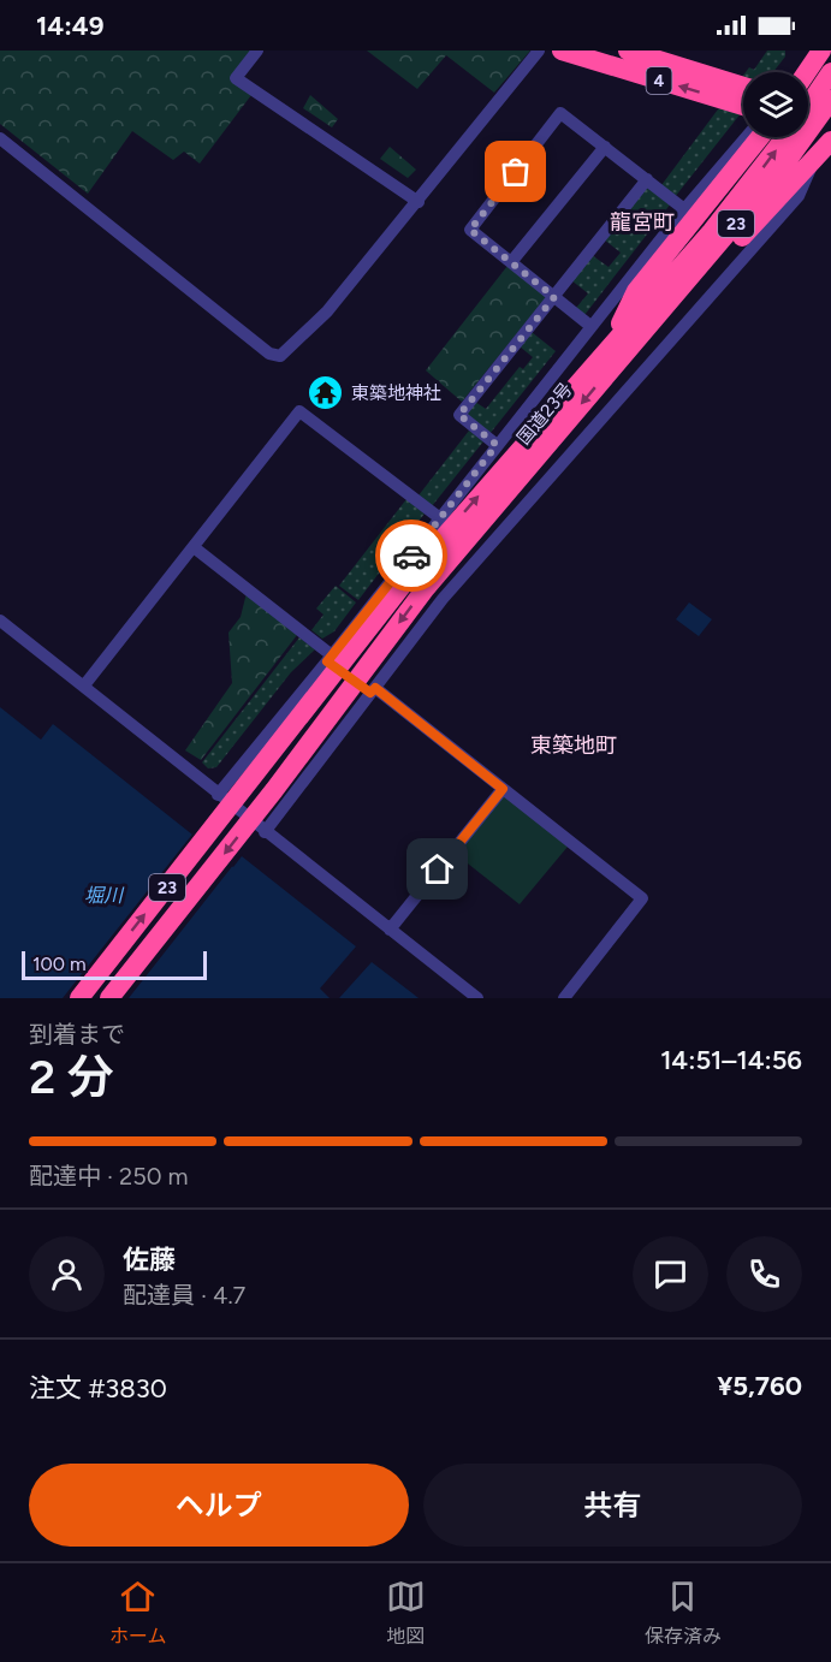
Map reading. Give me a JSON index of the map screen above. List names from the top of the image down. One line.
{"streets":{"highway":["4","23","国道23号"]},"districts":["龍宮町","東築地町"],"water":["堀川"],"places":{"temple":["東築地神社"]},"scale_bar":"100 m","page":{"status":"14:49","scale":"100 m","heading":["2 分","到着まで","14:51–14:56"],"panel":["佐藤","配達員 · 4.7","注文 #3830","¥5,760"],"bar":"配達中 · 250 m","buttons":["ヘルプ","共有"],"tabs":["ホーム","地図","保存済み"]}}
